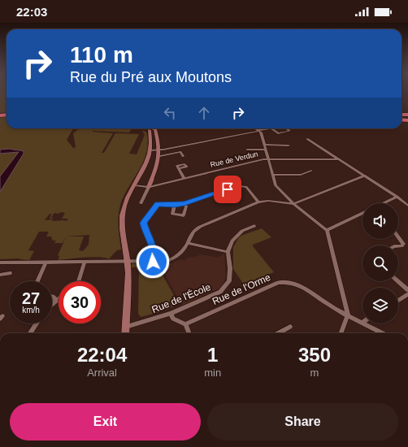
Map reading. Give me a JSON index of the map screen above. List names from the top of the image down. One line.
{"streets":{"street":["Rue de Verdun","Rue de l'Orme","Rue de l'École"]},"page":{"status":"22:03","turn":["110 m","Rue du Pré aux Moutons"],"speed":"27 km/h","limit":"30","eta":["22:04","Arrival","1","min","350","m"],"buttons":["Exit","Share"]}}
